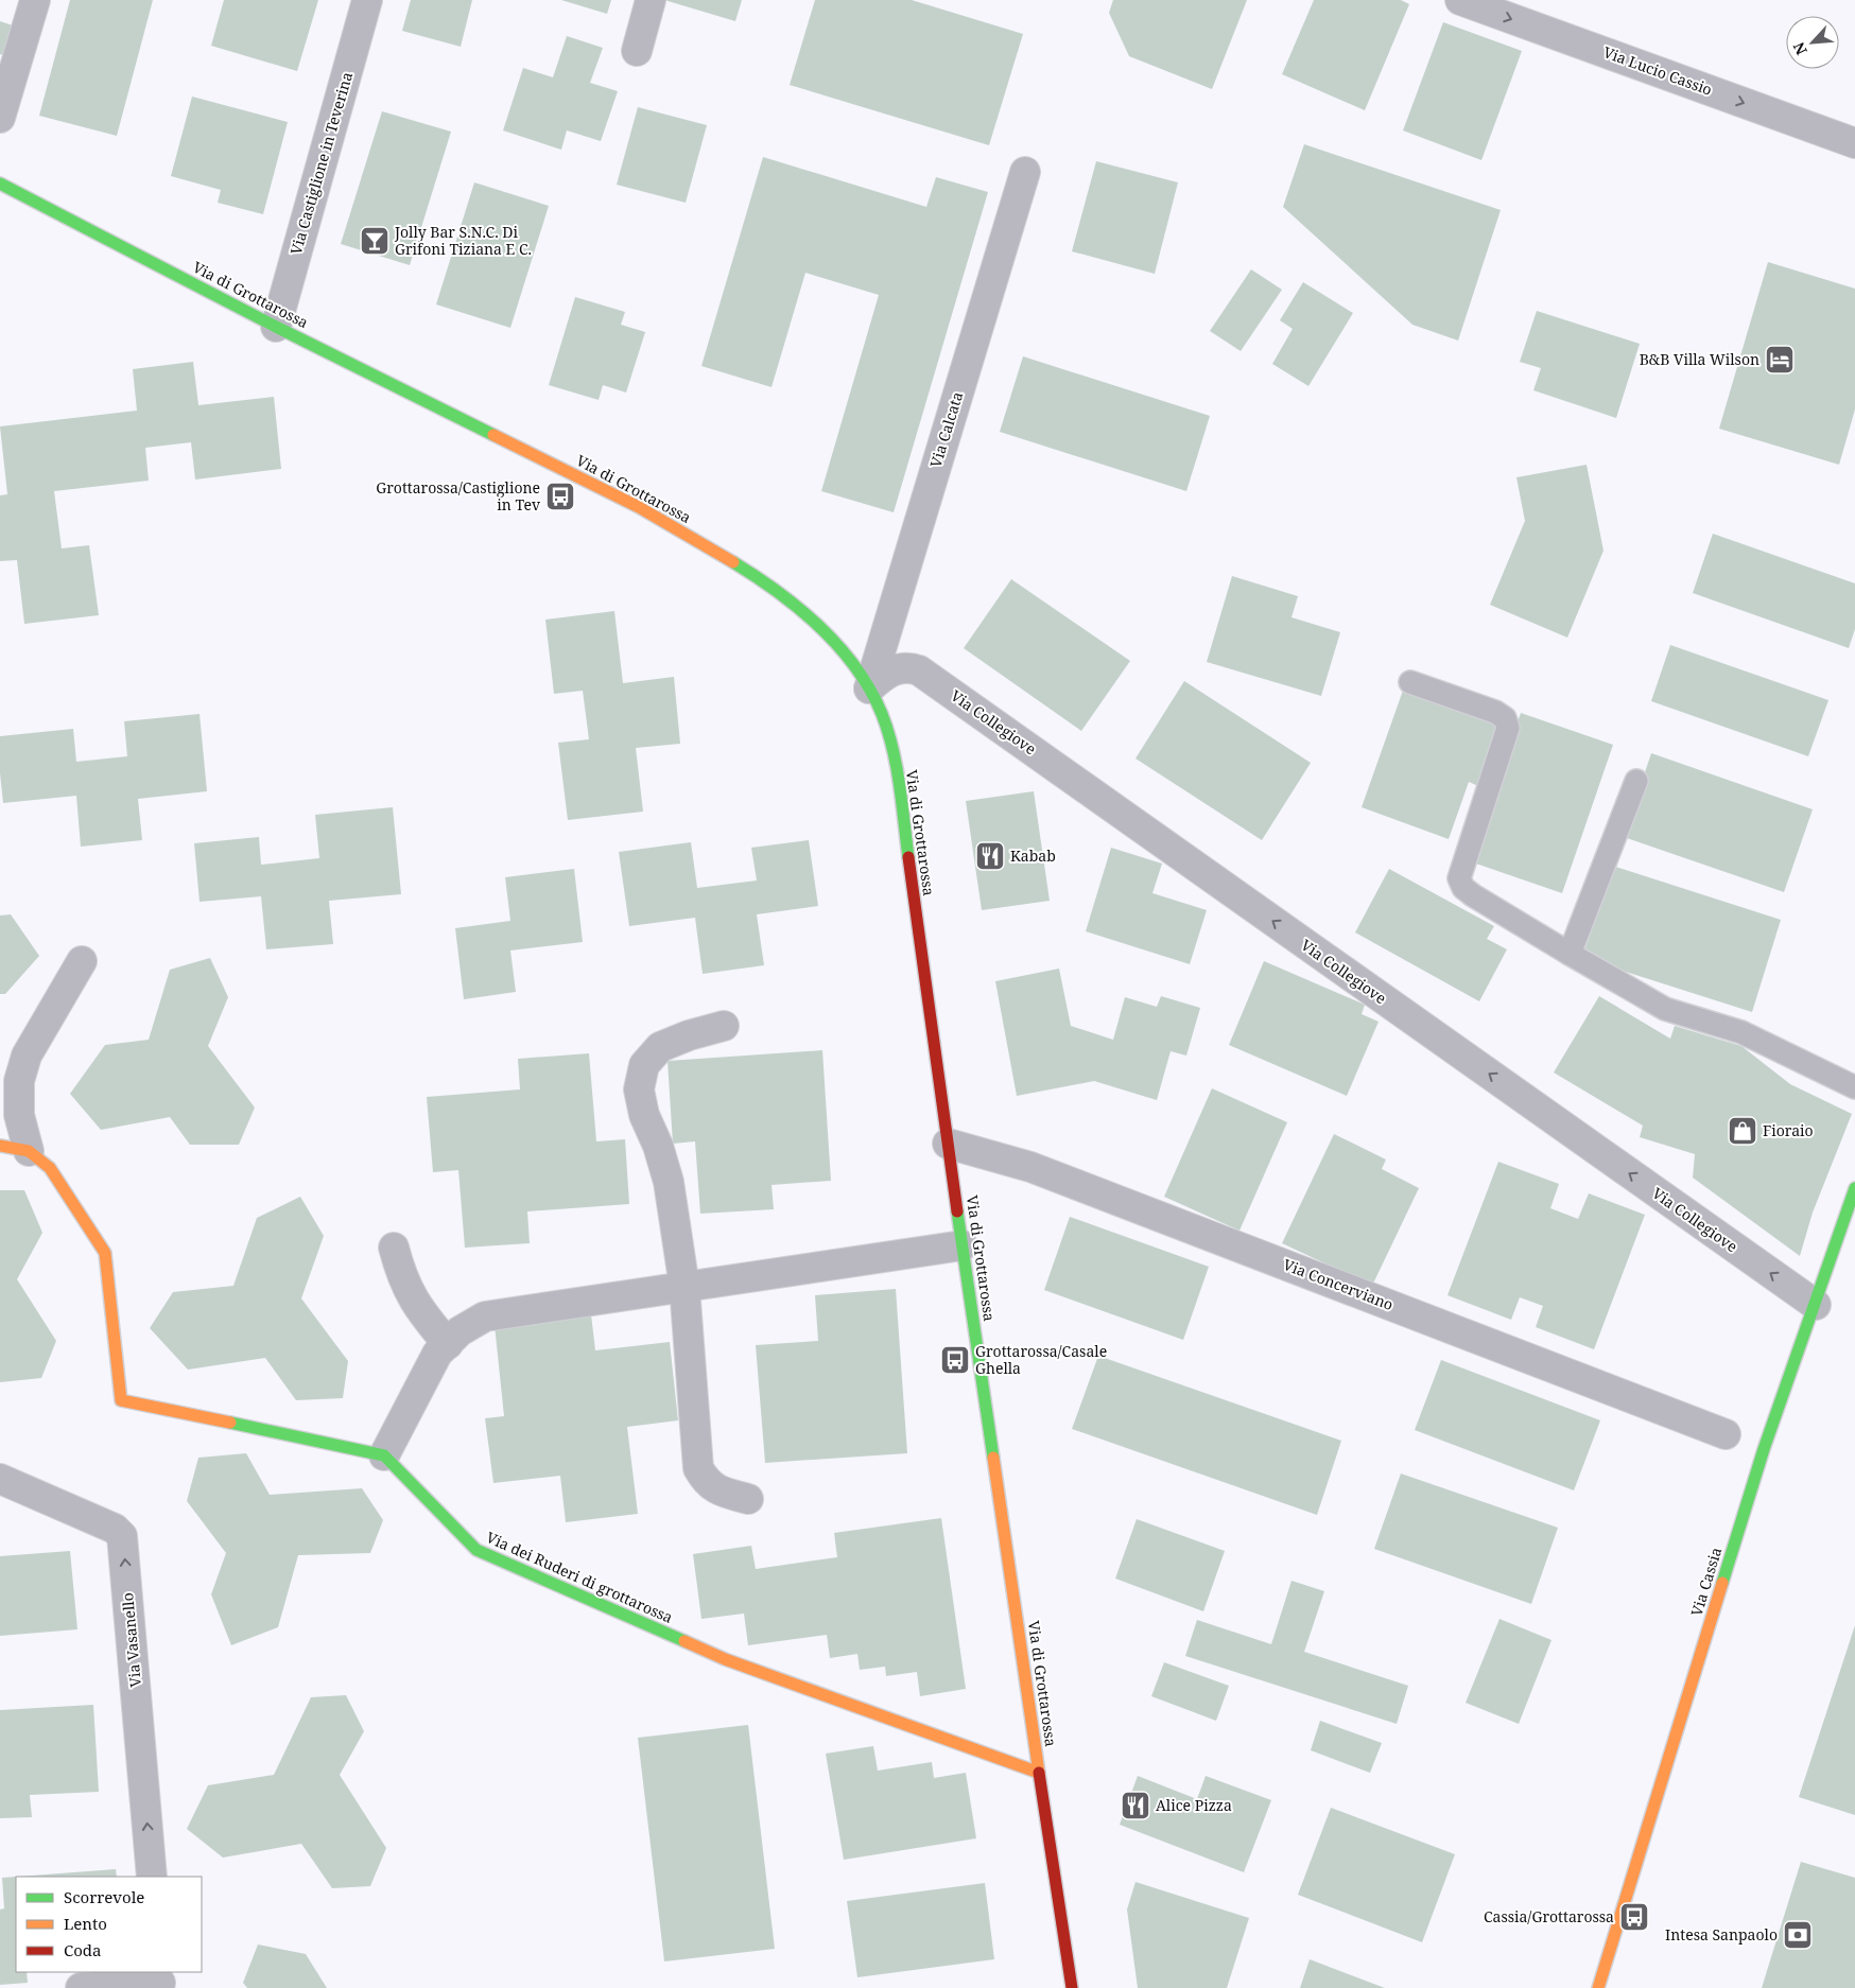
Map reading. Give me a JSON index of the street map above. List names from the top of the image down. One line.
{"streets":{"street":["Via Lucio Cassio","Via Castiglione in Teverina","Via di Grottarossa","Via Calcata","Via Collegiove","Via Concerviano","Via dei Ruderi di grottarossa","Via Cassia","Via Vasanello"]},"crossings":[["Via Castiglione in Teverina","Via di Grottarossa"],["Via di Grottarossa","Via Calcata"],["Via di Grottarossa","Via Collegiove"],["Via di Grottarossa","Via Concerviano"],["Via di Grottarossa","Via dei Ruderi di grottarossa"],["Via Calcata","Via Collegiove"],["Via Collegiove","Via Cassia"]],"one_way":["Via Lucio Cassio","Via Collegiove","Via Vasanello"],"places":{"bar":["Jolly Bar S.N.C. Di Grifoni Tiziana E C."],"hotel":["B&B Villa Wilson"],"bus stop":["Grottarossa/Castiglione in Tev","Grottarossa/Casale Ghella","Cassia/Grottarossa"],"restaurant":["Kabab","Alice Pizza"],"shop":["Fioraio"],"bank":["Intesa Sanpaolo"]},"legend":["Scorrevole","Lento","Coda"],"north":"bottom left"}
